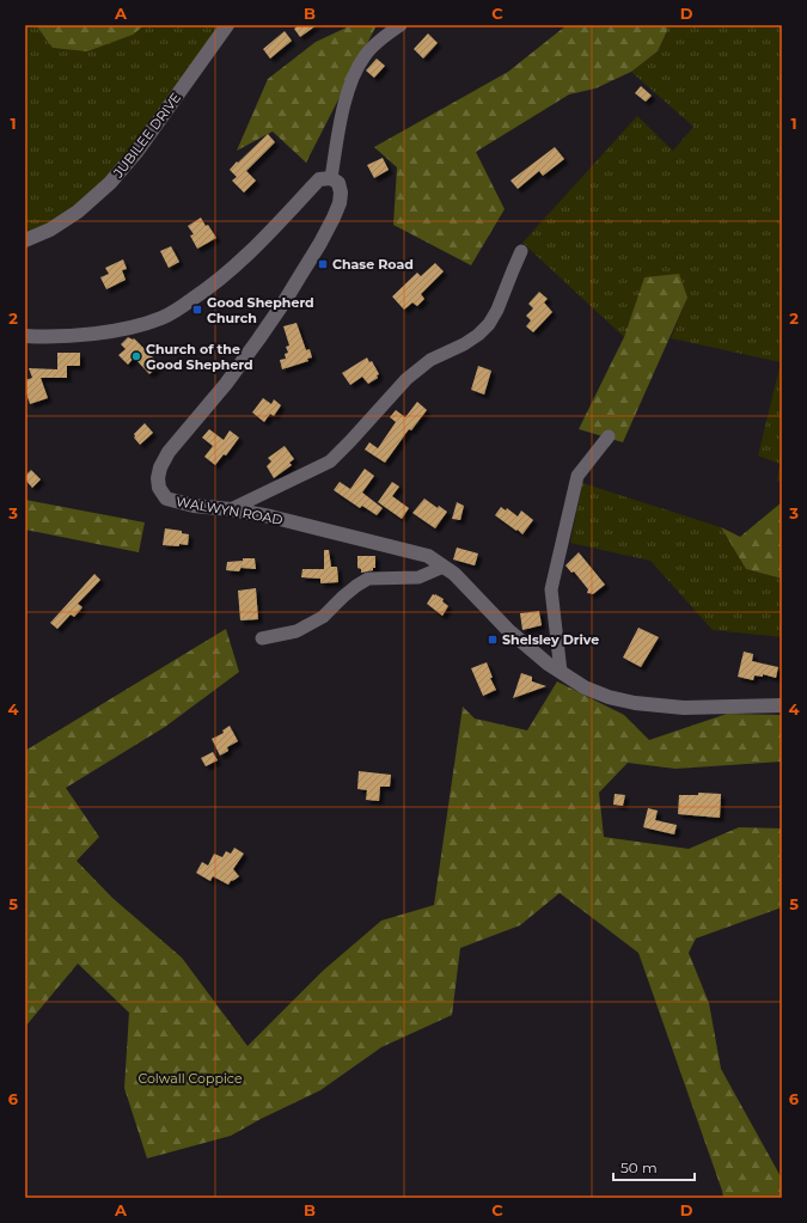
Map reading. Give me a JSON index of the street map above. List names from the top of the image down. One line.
{"streets":{"main road":["JUBILEE DRIVE","WALWYN ROAD"]},"parks":["Colwall Coppice"],"places":{"transit":["Chase Road","Good Shepherd Church","Shelsley Drive"],"other":["Church of the Good Shepherd"]},"scale_bar":"50 m","grid":{"columns":["A","B","C","D"],"rows":["1","2","3","4","5","6"]}}
